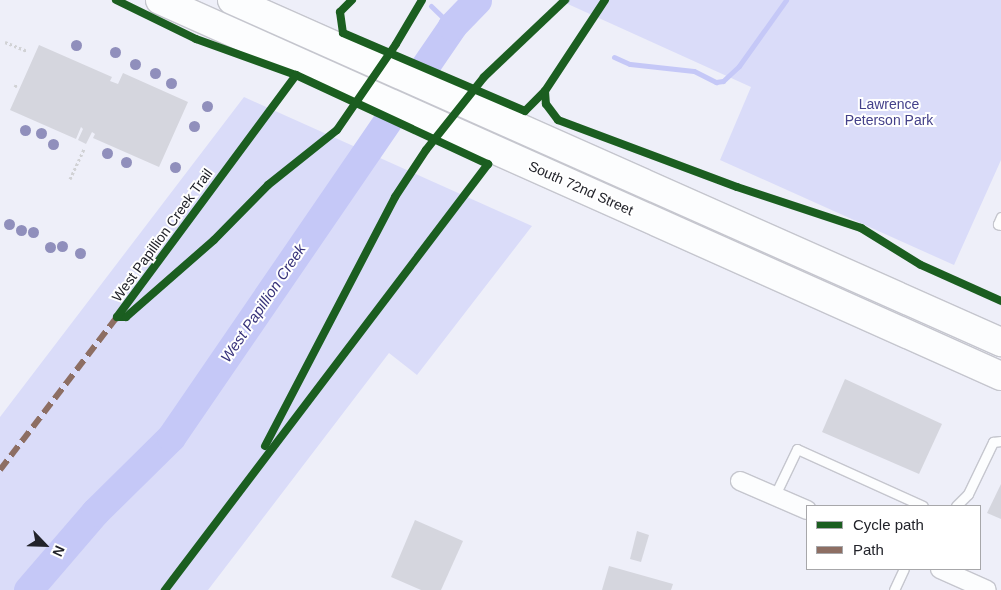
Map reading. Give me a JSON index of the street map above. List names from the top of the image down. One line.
{"streets":{"main road":["South 72nd Street"],"cycle path":["West Papillion Creek Trail"]},"water":["West Papillion Creek"],"parks":["Lawrence Peterson Park"],"legend":["Cycle path","Path"],"north":"bottom right"}
